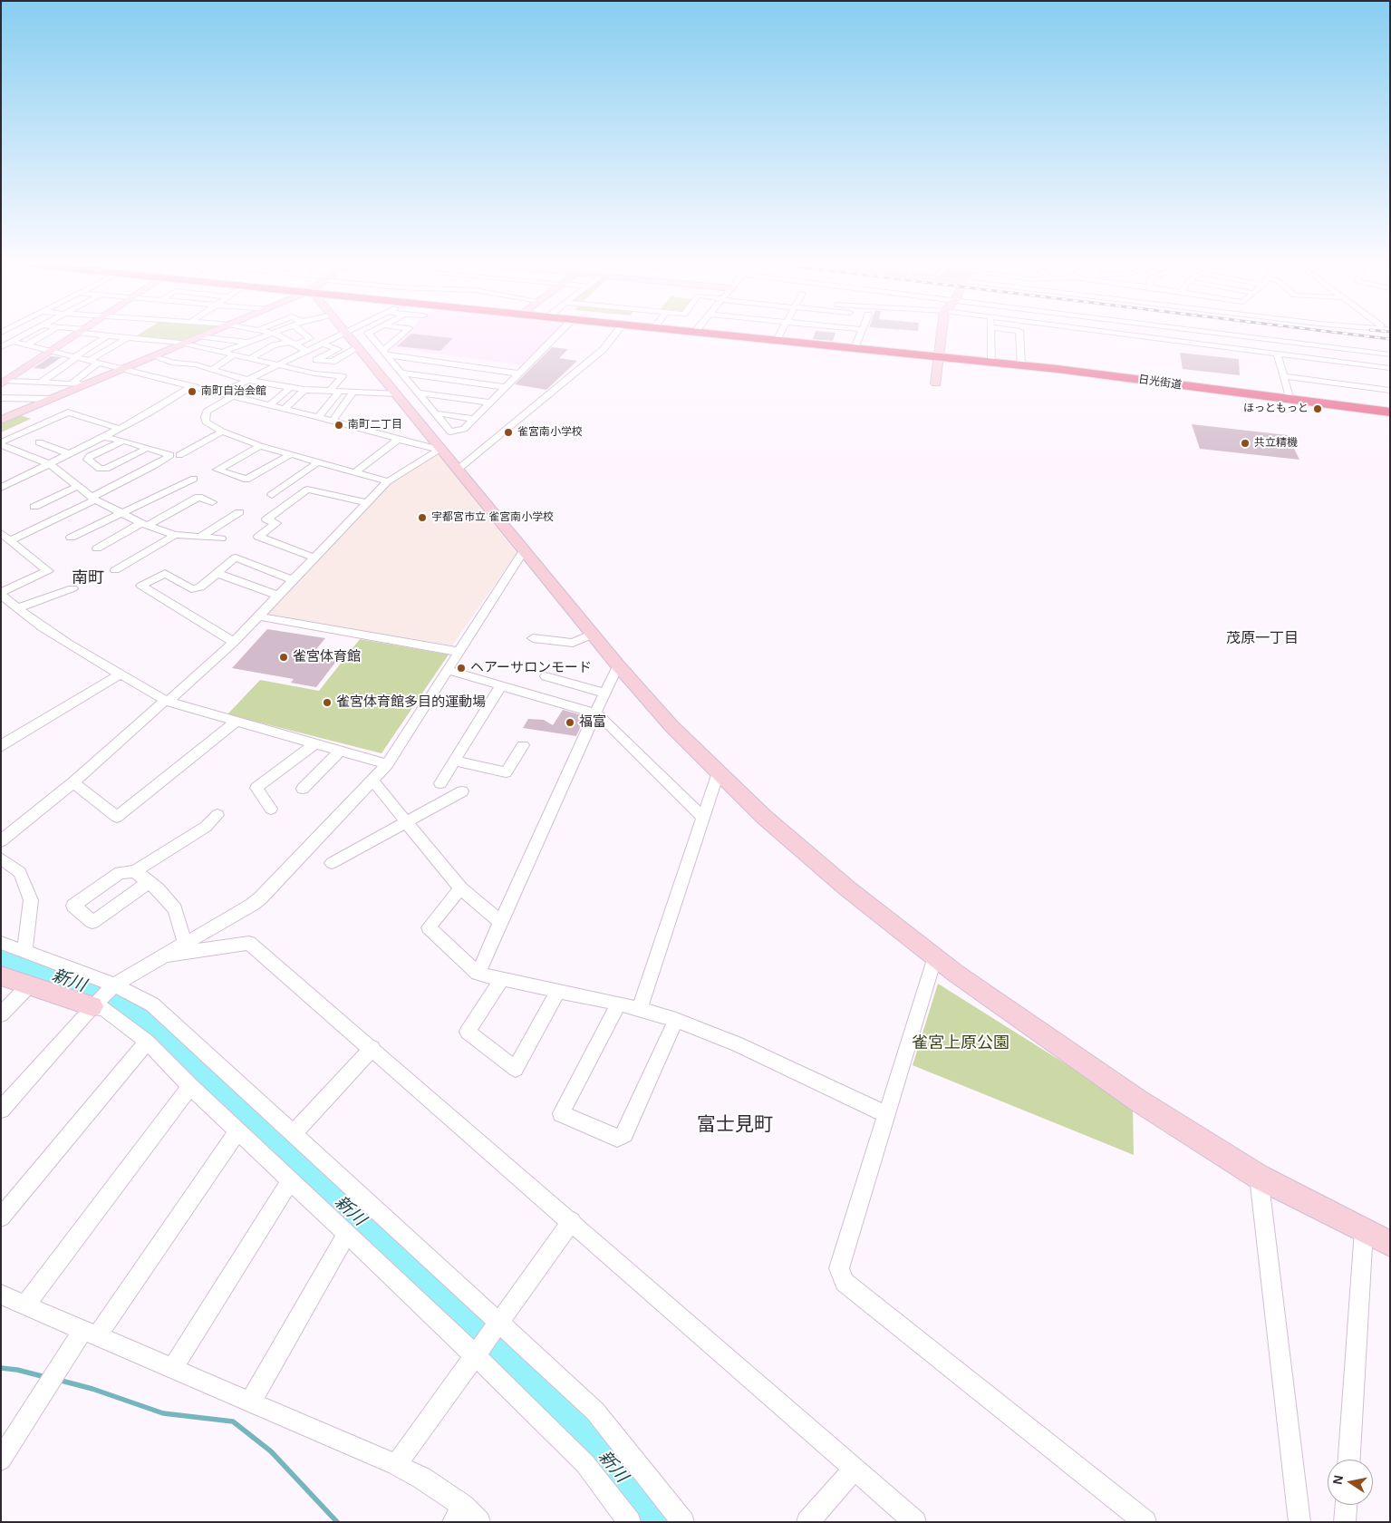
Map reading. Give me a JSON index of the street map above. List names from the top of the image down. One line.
{"streets":{"highway":["日光街道"]},"districts":["南町","茂原一丁目","富士見町"],"water":["新川"],"parks":["雀宮上原公園"],"places":["南町自治会館","ほっともっと","南町二丁目","雀宮南小学校","共立精機","宇都宮市立 雀宮南小学校","雀宮体育館","ヘアーサロンモード","雀宮体育館多目的運動場","福富"],"north":"left"}
